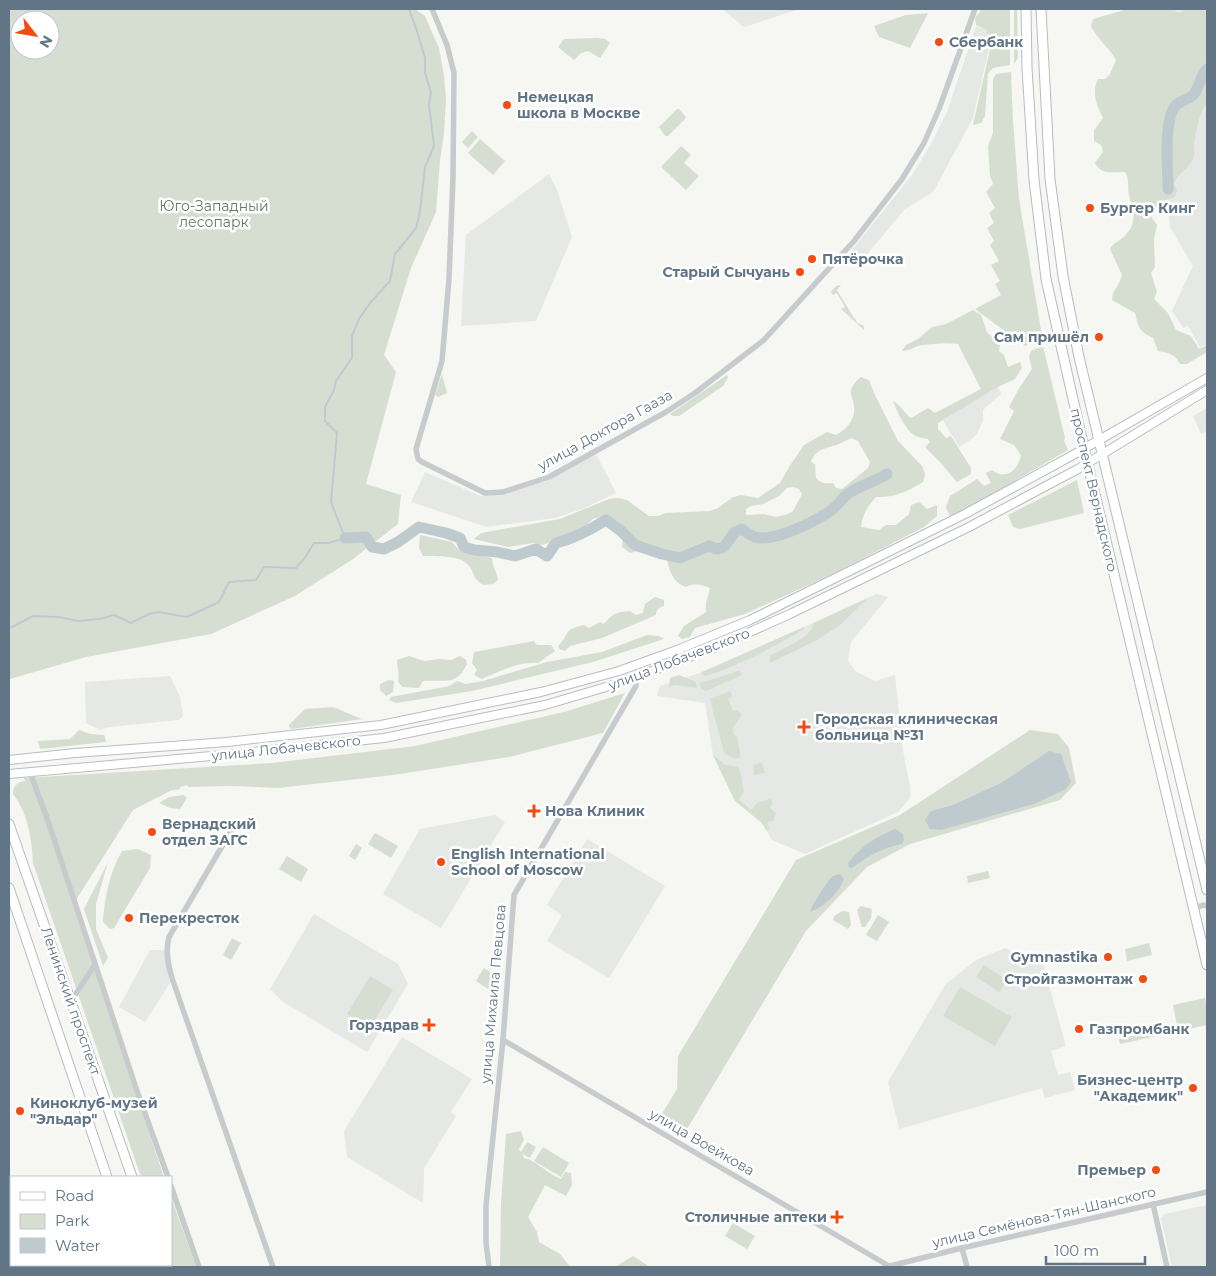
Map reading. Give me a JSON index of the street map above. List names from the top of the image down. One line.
{"streets":{"main road":["проспект Вернадского","улица Лобачевского","Ленинский проспект"],"street":["улица Доктора Гааза","улица Михаила Певцова","улица Воейкова","улица Семёнова-Тян-Шанского"]},"crossings":[["проспект Вернадского","улица Лобачевского"],["улица Лобачевского","улица Михаила Певцова"],["улица Михаила Певцова","улица Воейкова"],["улица Воейкова","улица Семёнова-Тян-Шанского"]],"parks":["Юго-Западный лесопарк"],"places":{"other":["Сбербанк","Немецкая школа в Москве","Бургер Кинг","Пятёрочка","Старый Сычуань","Сам пришёл","Вернадский отдел ЗАГС","English International School of Moscow","Перекресток","Gymnastika","Стройгазмонтаж","Газпромбанк","Бизнес-центр \"Академик\"","Киноклуб-музей \"Эльдар\"","Премьер"],"health":["Городская клиническая больница №31","Нова Клиник","Горздрав","Столичные аптеки"]},"legend":["Road","Park","Water"],"scale_bar":"100 m","north":"bottom right"}
